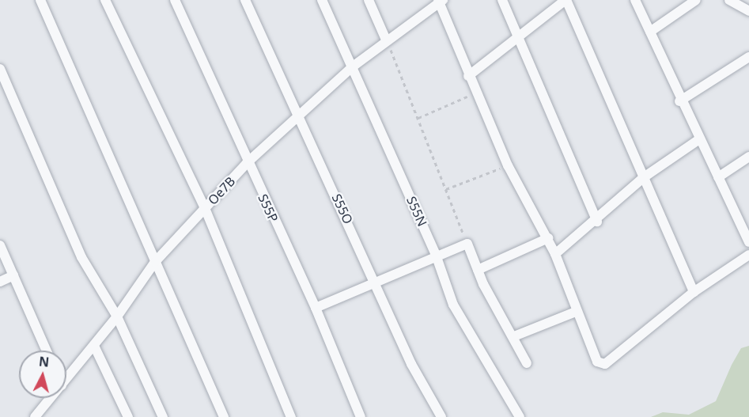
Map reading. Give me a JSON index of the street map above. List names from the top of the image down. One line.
{"streets":{"street":["Oe7B","S55P","S55O","S55N"]},"crossings":[["Oe7B","S55P"],["Oe7B","S55O"],["Oe7B","S55N"]],"north":"top"}
